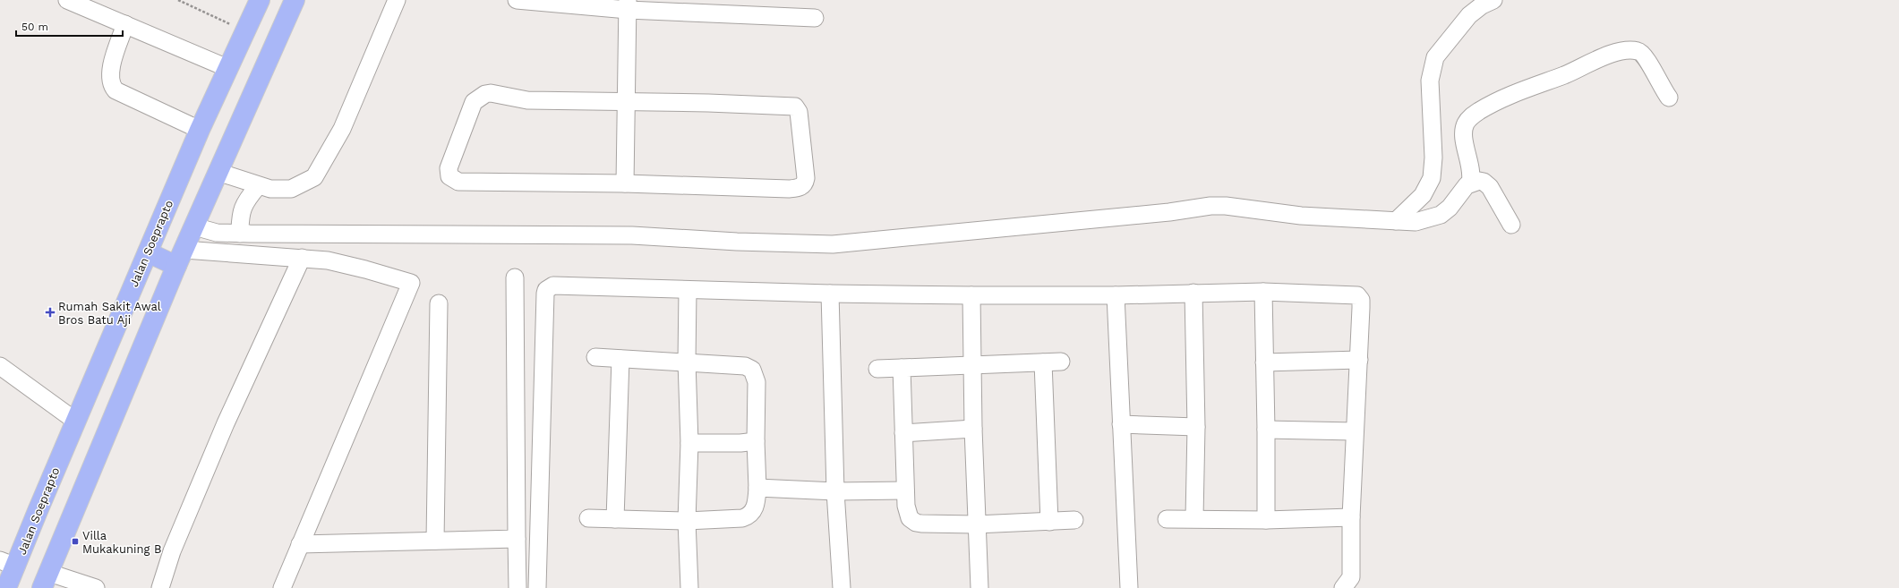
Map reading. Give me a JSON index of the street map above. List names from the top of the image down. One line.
{"streets":{"highway":["Jalan Soeprapto"]},"places":{"health":["Rumah Sakit Awal Bros Batu Aji"],"transit":["Villa Mukakuning B"]},"scale_bar":"50 m"}
